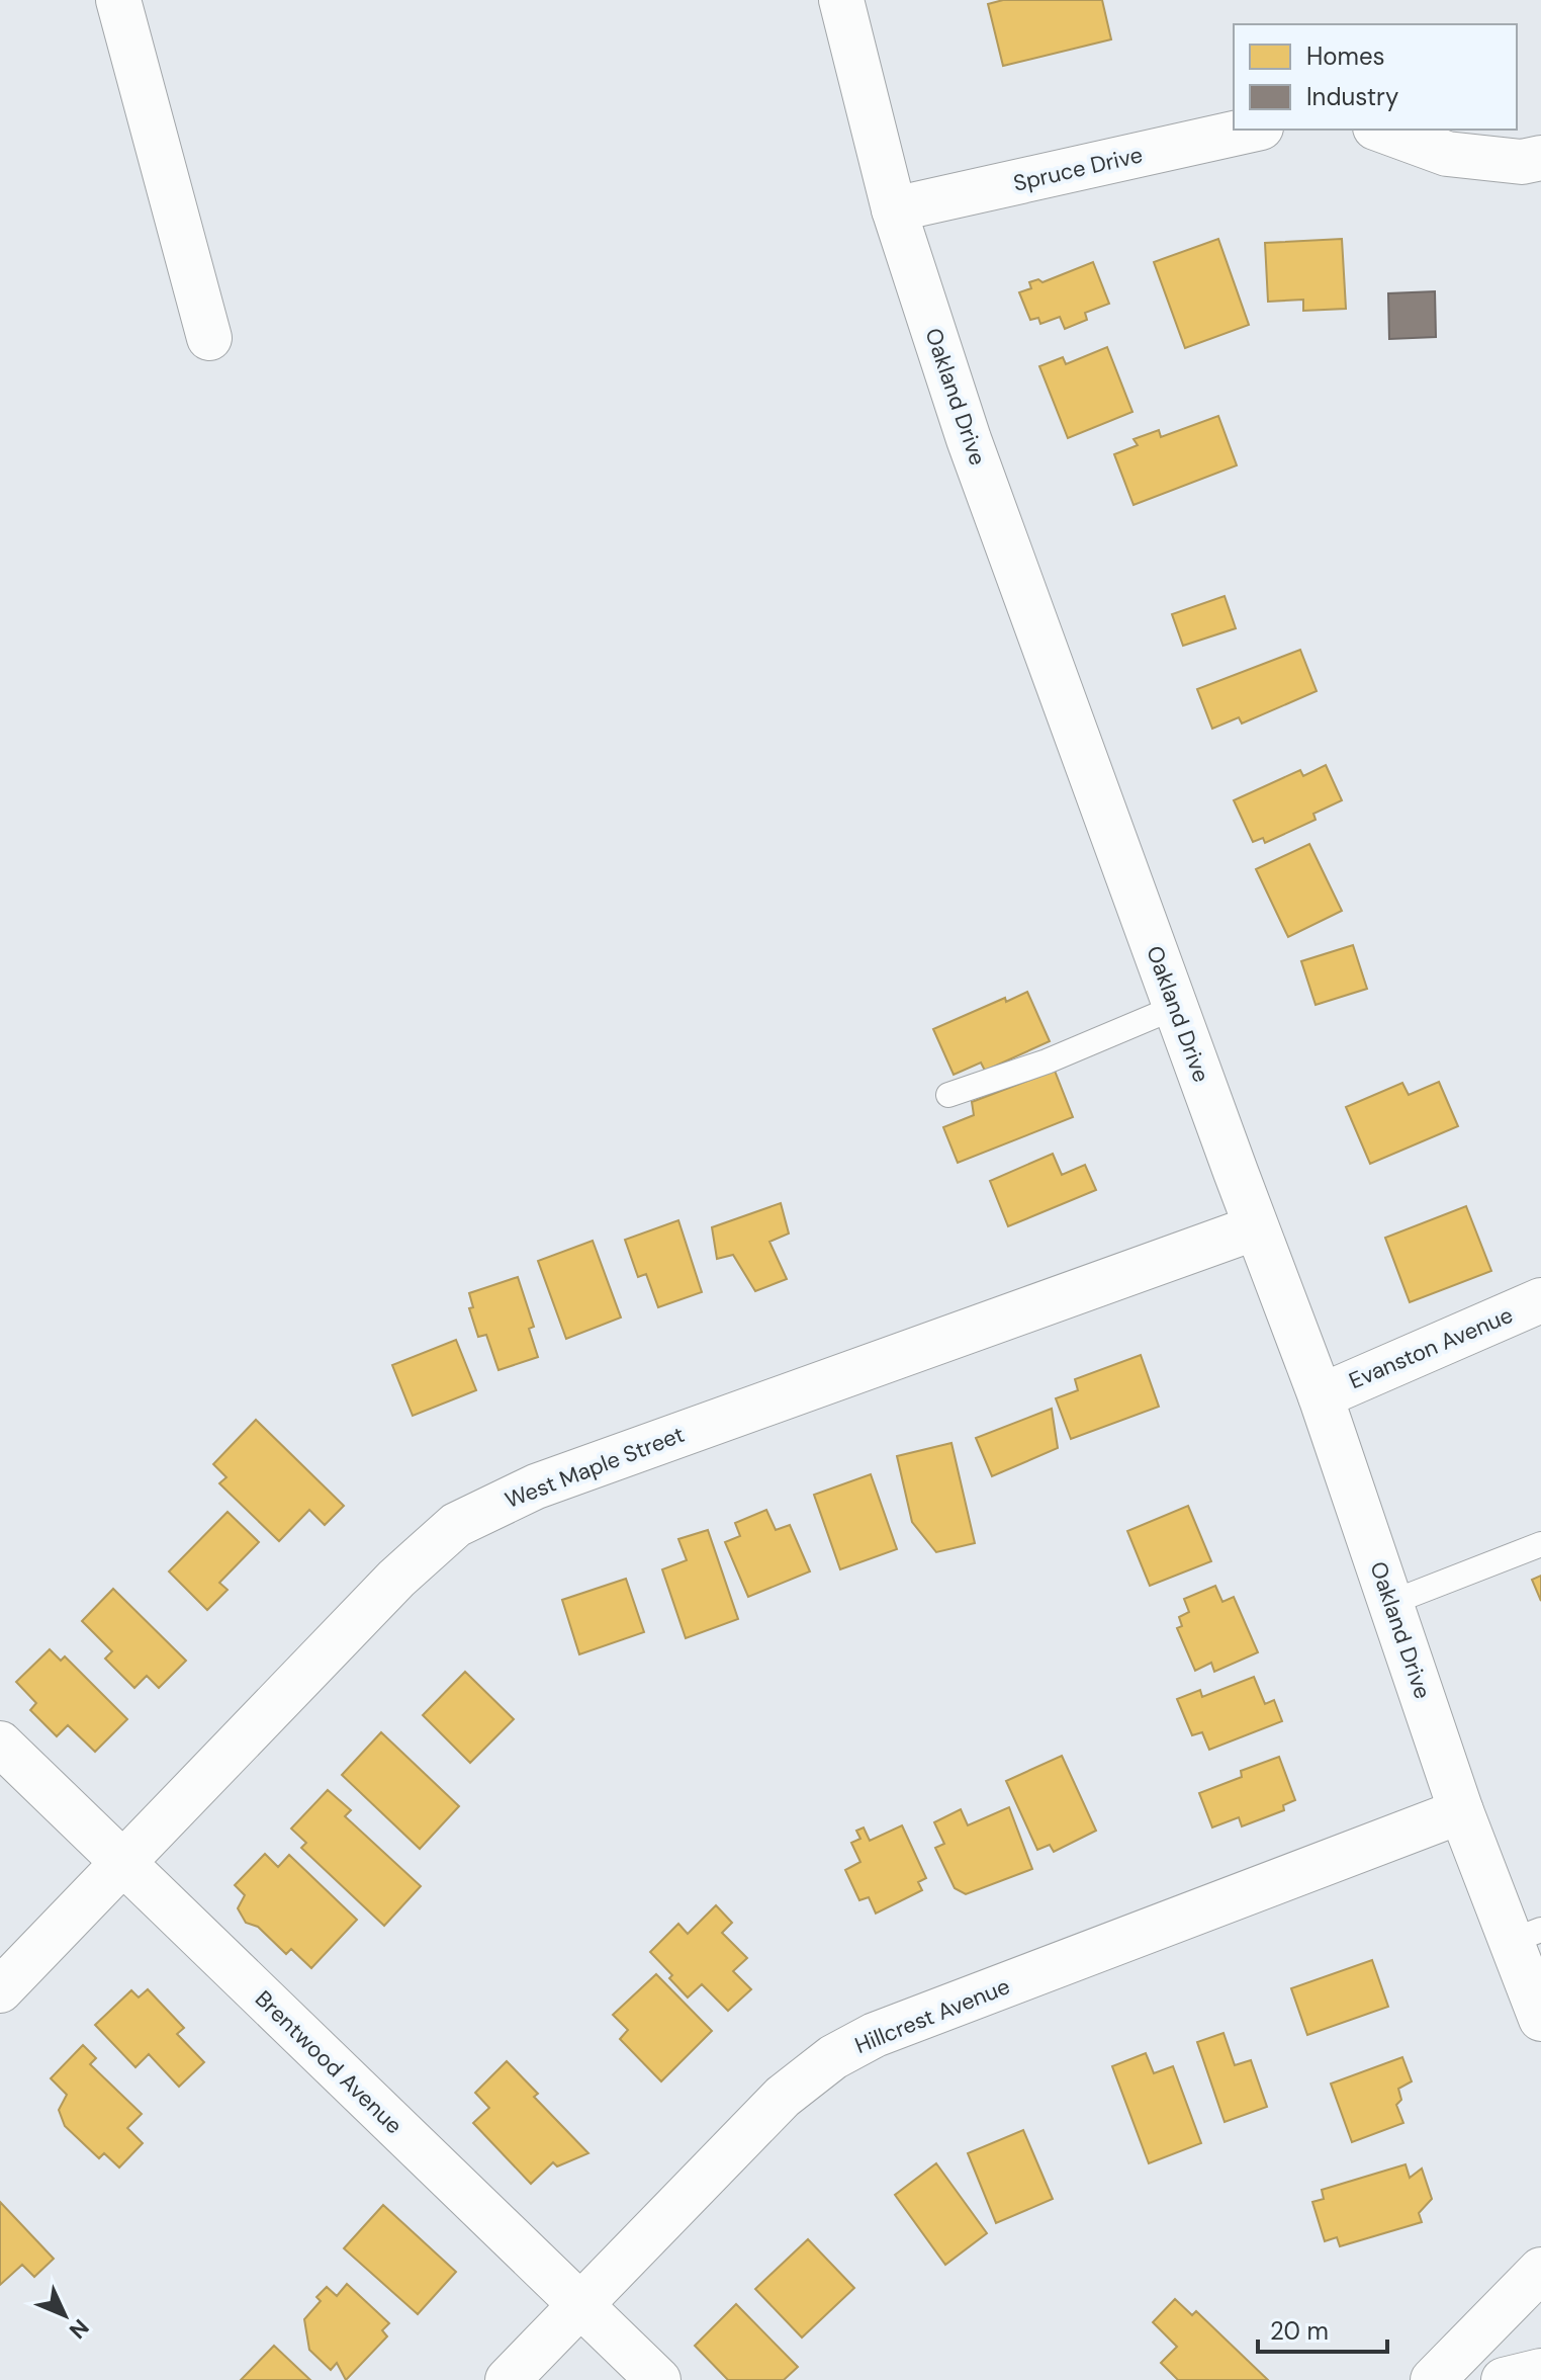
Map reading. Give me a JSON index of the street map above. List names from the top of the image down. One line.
{"streets":{"street":["Spruce Drive","Oakland Drive","Evanston Avenue","West Maple Street","Hillcrest Avenue","Brentwood Avenue"]},"crossings":[["Spruce Drive","Oakland Drive"],["Oakland Drive","Evanston Avenue"],["Oakland Drive","West Maple Street"],["Oakland Drive","Hillcrest Avenue"],["West Maple Street","Brentwood Avenue"],["Hillcrest Avenue","Brentwood Avenue"]],"legend":["Homes","Industry"],"scale_bar":"20 m","north":"bottom right"}
